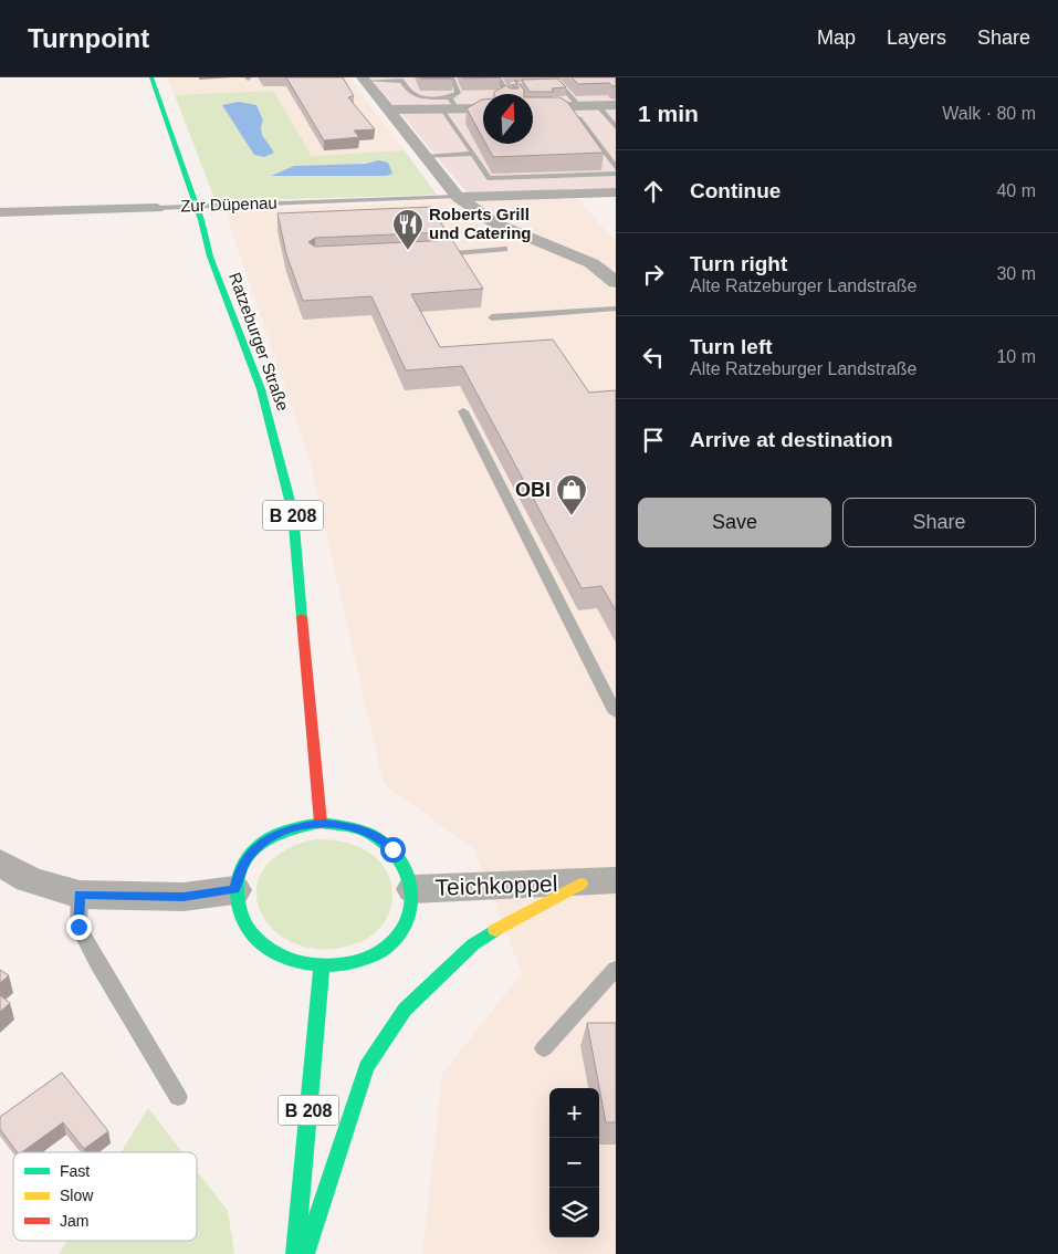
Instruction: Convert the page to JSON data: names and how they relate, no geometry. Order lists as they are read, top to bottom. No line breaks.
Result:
{"streets":{"main road":["Ratzeburger Straße","B 208","Teichkoppel"],"street":["Zur Düpenau"]},"crossings":[["Ratzeburger Straße","B 208"],["Ratzeburger Straße","Teichkoppel"],["B 208","Teichkoppel"]],"places":{"restaurant":["Roberts Grill und Catering"],"shop":["OBI"]},"legend":["Fast","Slow","Jam"],"north":"top","page":{"header":"Turnpoint","nav":["Map","Layers","Share"],"heading":["1 min","Walk · 80 m"],"list":[["Continue","40 m"],["Turn right","Alte Ratzeburger Landstraße","30 m"],["Turn left","Alte Ratzeburger Landstraße","10 m"],"Arrive at destination"],"buttons":["Save","Share"],"map_buttons":["+","−"]}}
